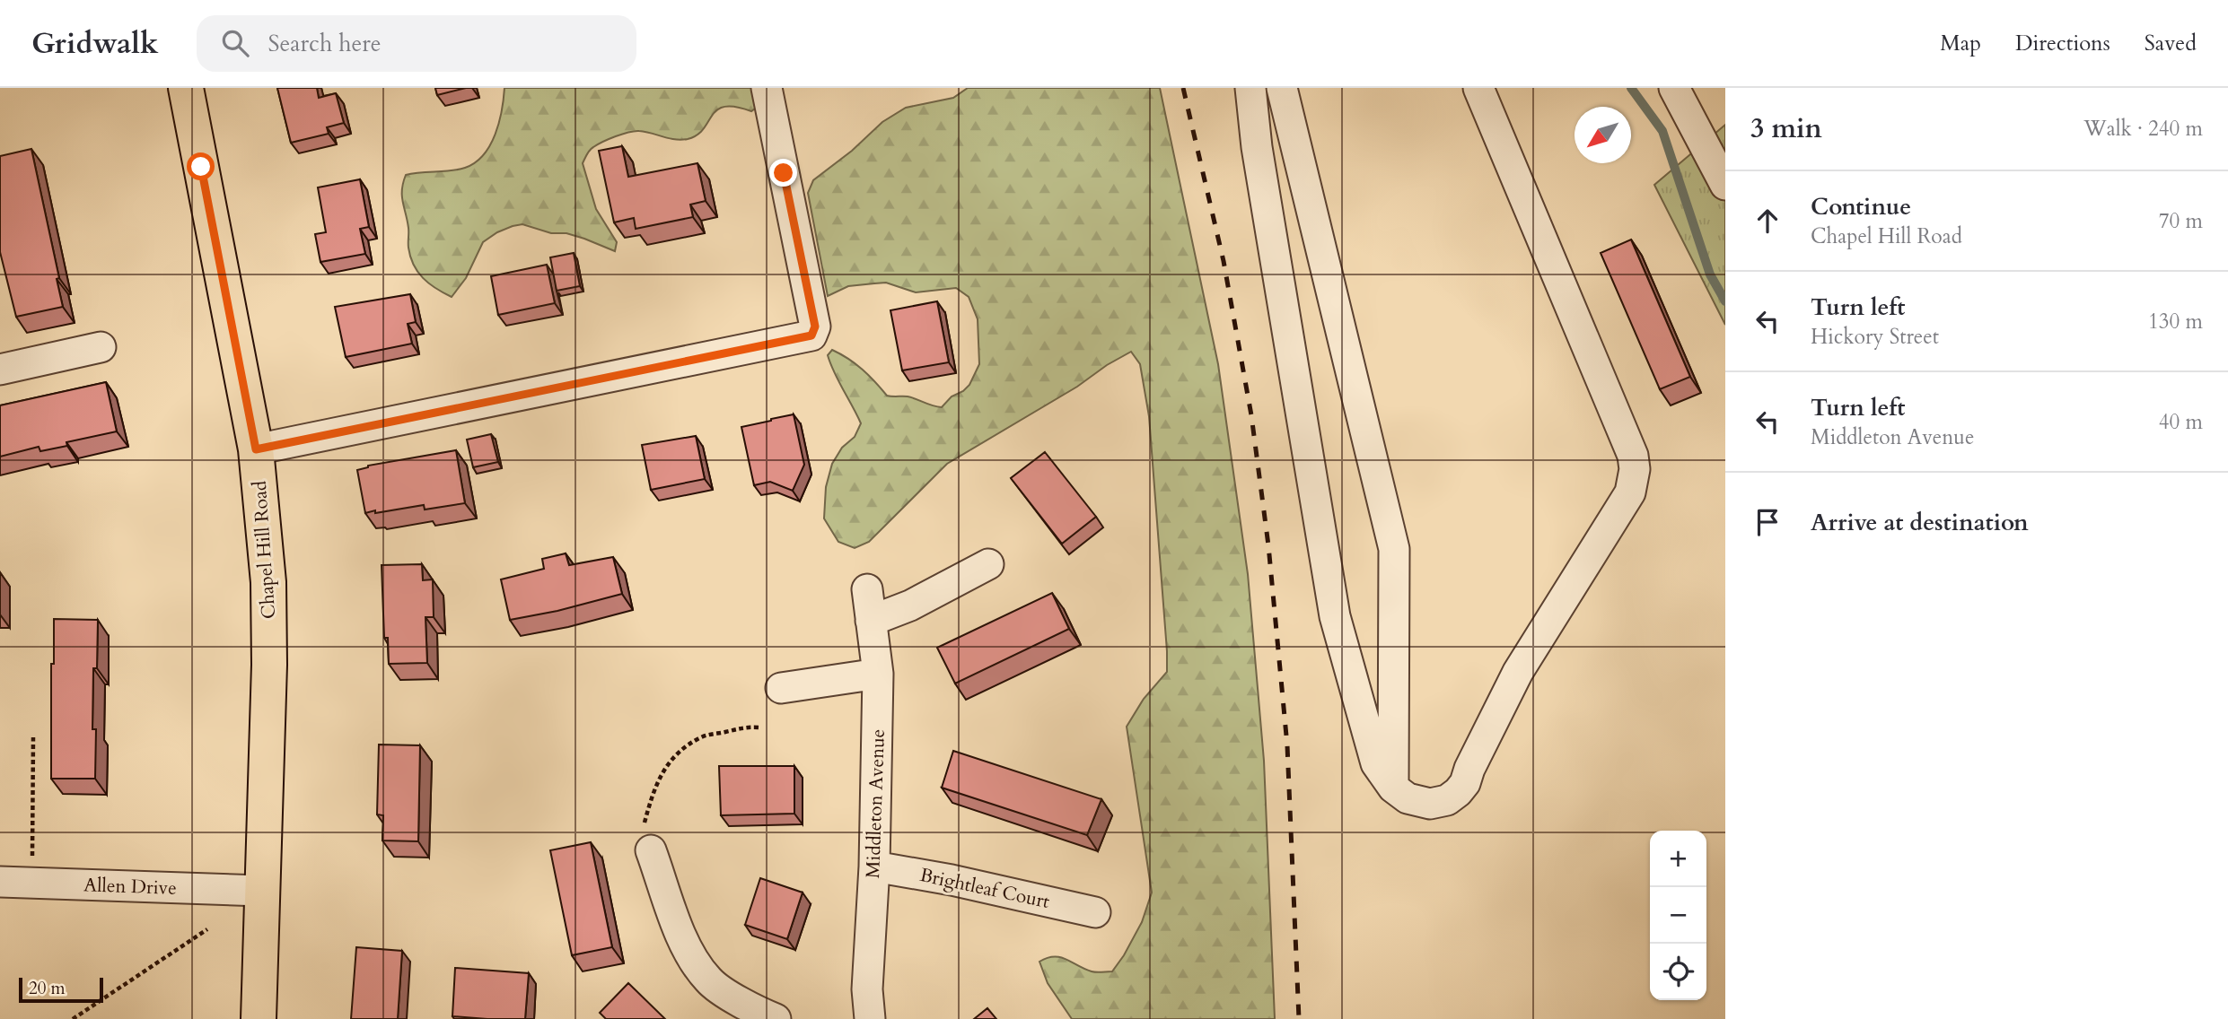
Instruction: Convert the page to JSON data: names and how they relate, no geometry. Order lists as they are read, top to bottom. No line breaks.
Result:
{"streets":{"main road":["Chapel Hill Road"],"street":["Middleton Avenue","Allen Drive","Brightleaf Court"]},"crossings":[["Chapel Hill Road","Allen Drive"],["Middleton Avenue","Brightleaf Court"]],"scale_bar":"20 m","north":"bottom left","page":{"header":"Gridwalk","search":"Search here","nav":["Map","Directions","Saved"],"heading":["3 min","Walk · 240 m"],"list":[["Continue","Chapel Hill Road","70 m"],["Turn left","Hickory Street","130 m"],["Turn left","Middleton Avenue","40 m"],"Arrive at destination"],"map_buttons":["+","−"],"scale":"20 m"}}
